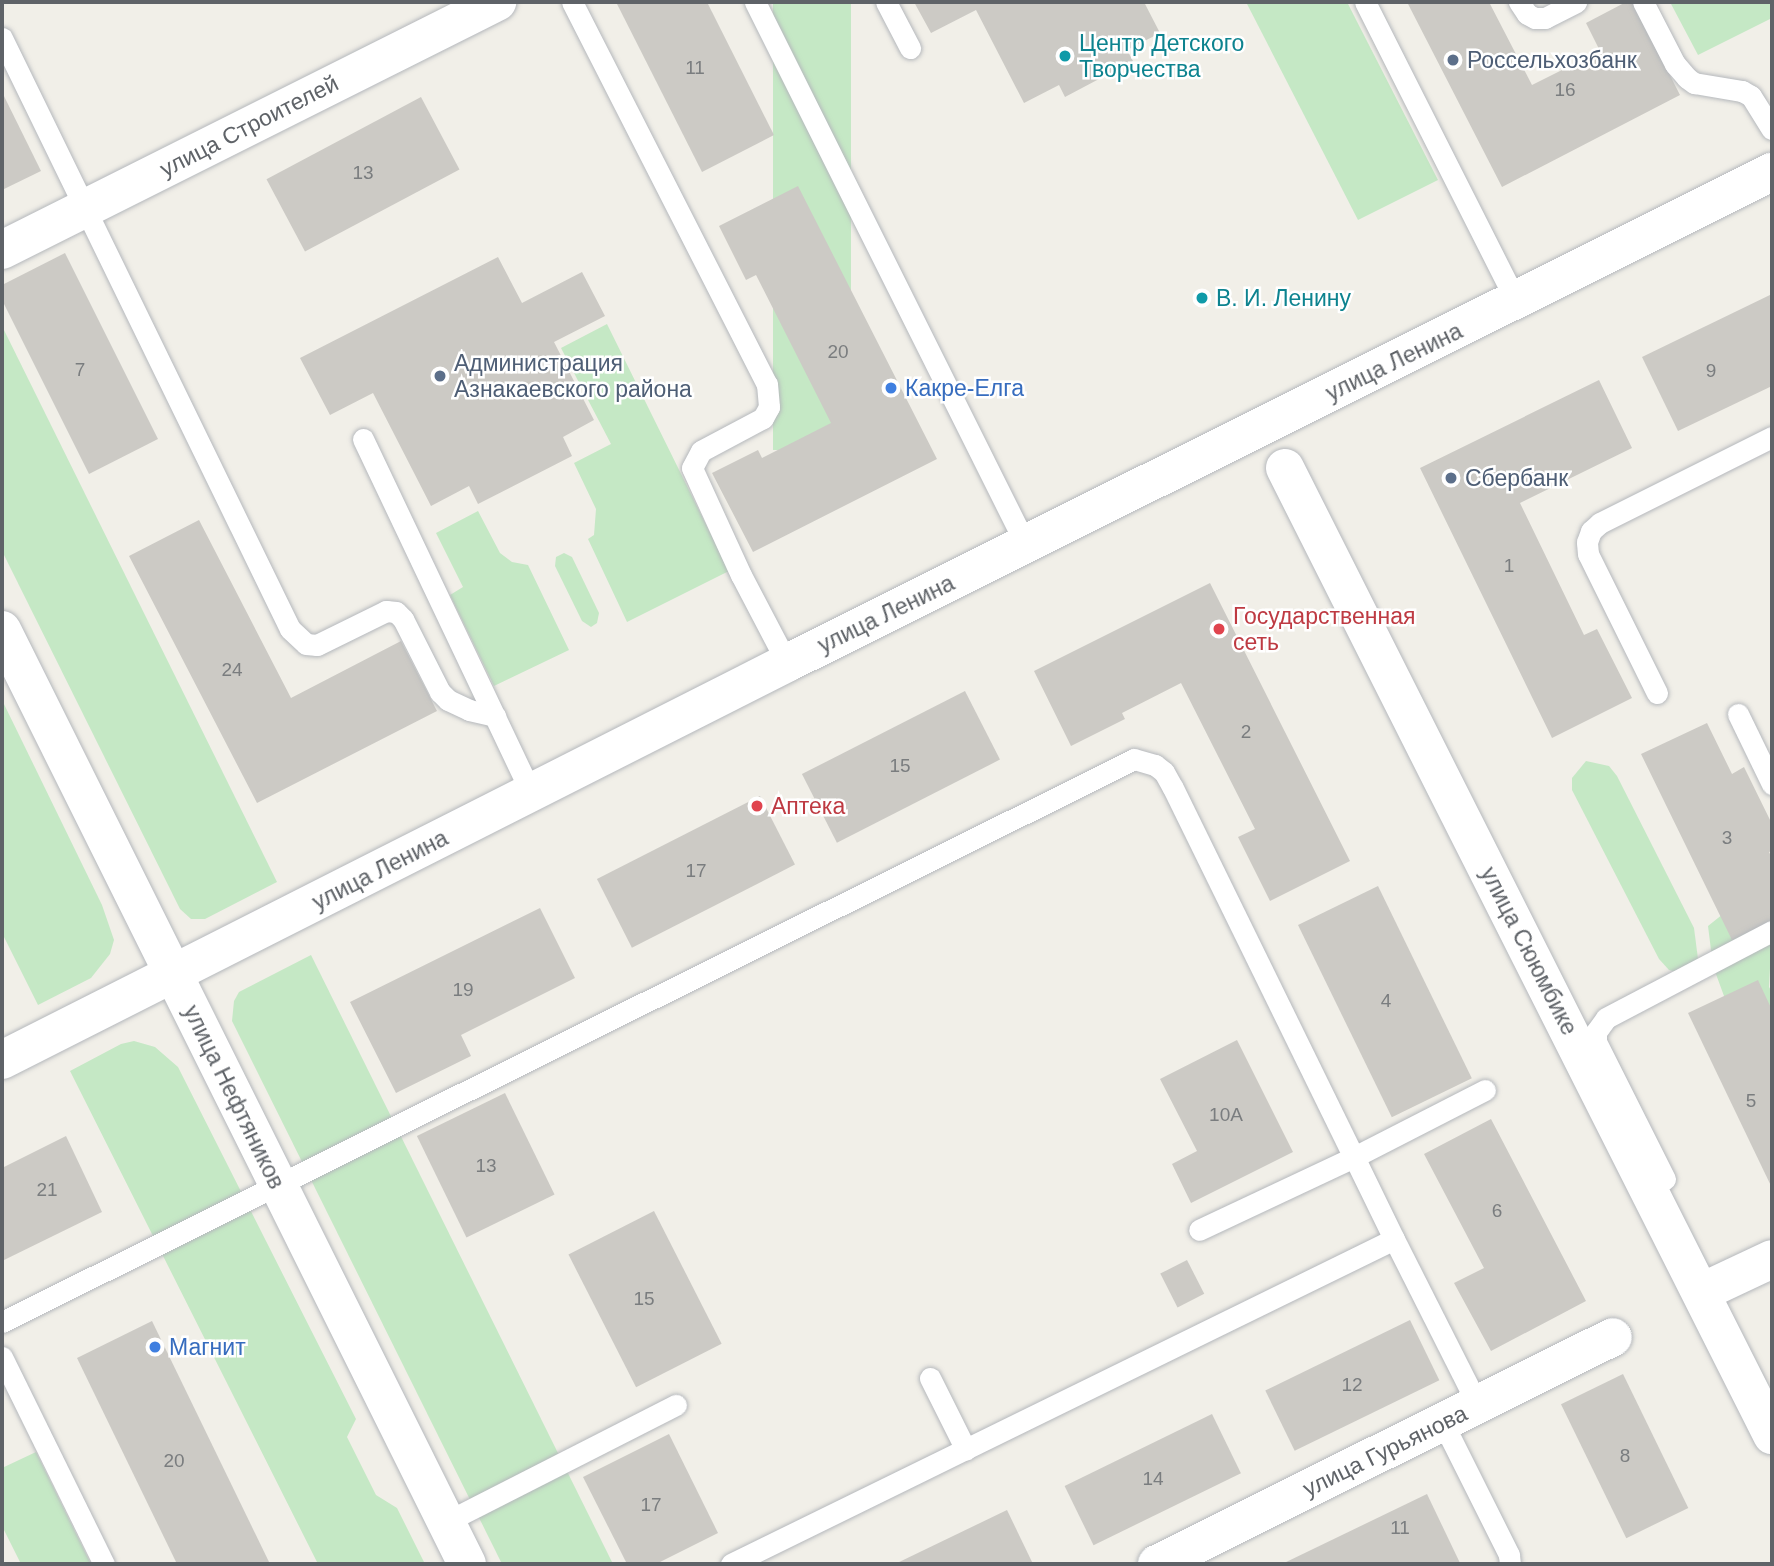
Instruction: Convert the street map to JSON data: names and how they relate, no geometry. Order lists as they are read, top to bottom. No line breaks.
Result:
{"streets":{"street":["улица Строителей","улица Ленина","улица Сююмбике","улица Нефтяников","улица Гурьянова"]},"crossings":[["улица Ленина","улица Нефтяников"]],"places":["Центр Детского Творчества","Россельхозбанк","В. И. Ленину","Администрация Азнакаевского района","Какре-Елга","Сбербанк","Государственная сеть","Аптека","Магнит"],"house_numbers":["11","16","13","20","7","9","1","24","2","15","3","17","19","4","5","10А","13","21","6","15","12","8","20","14","17","11"]}
